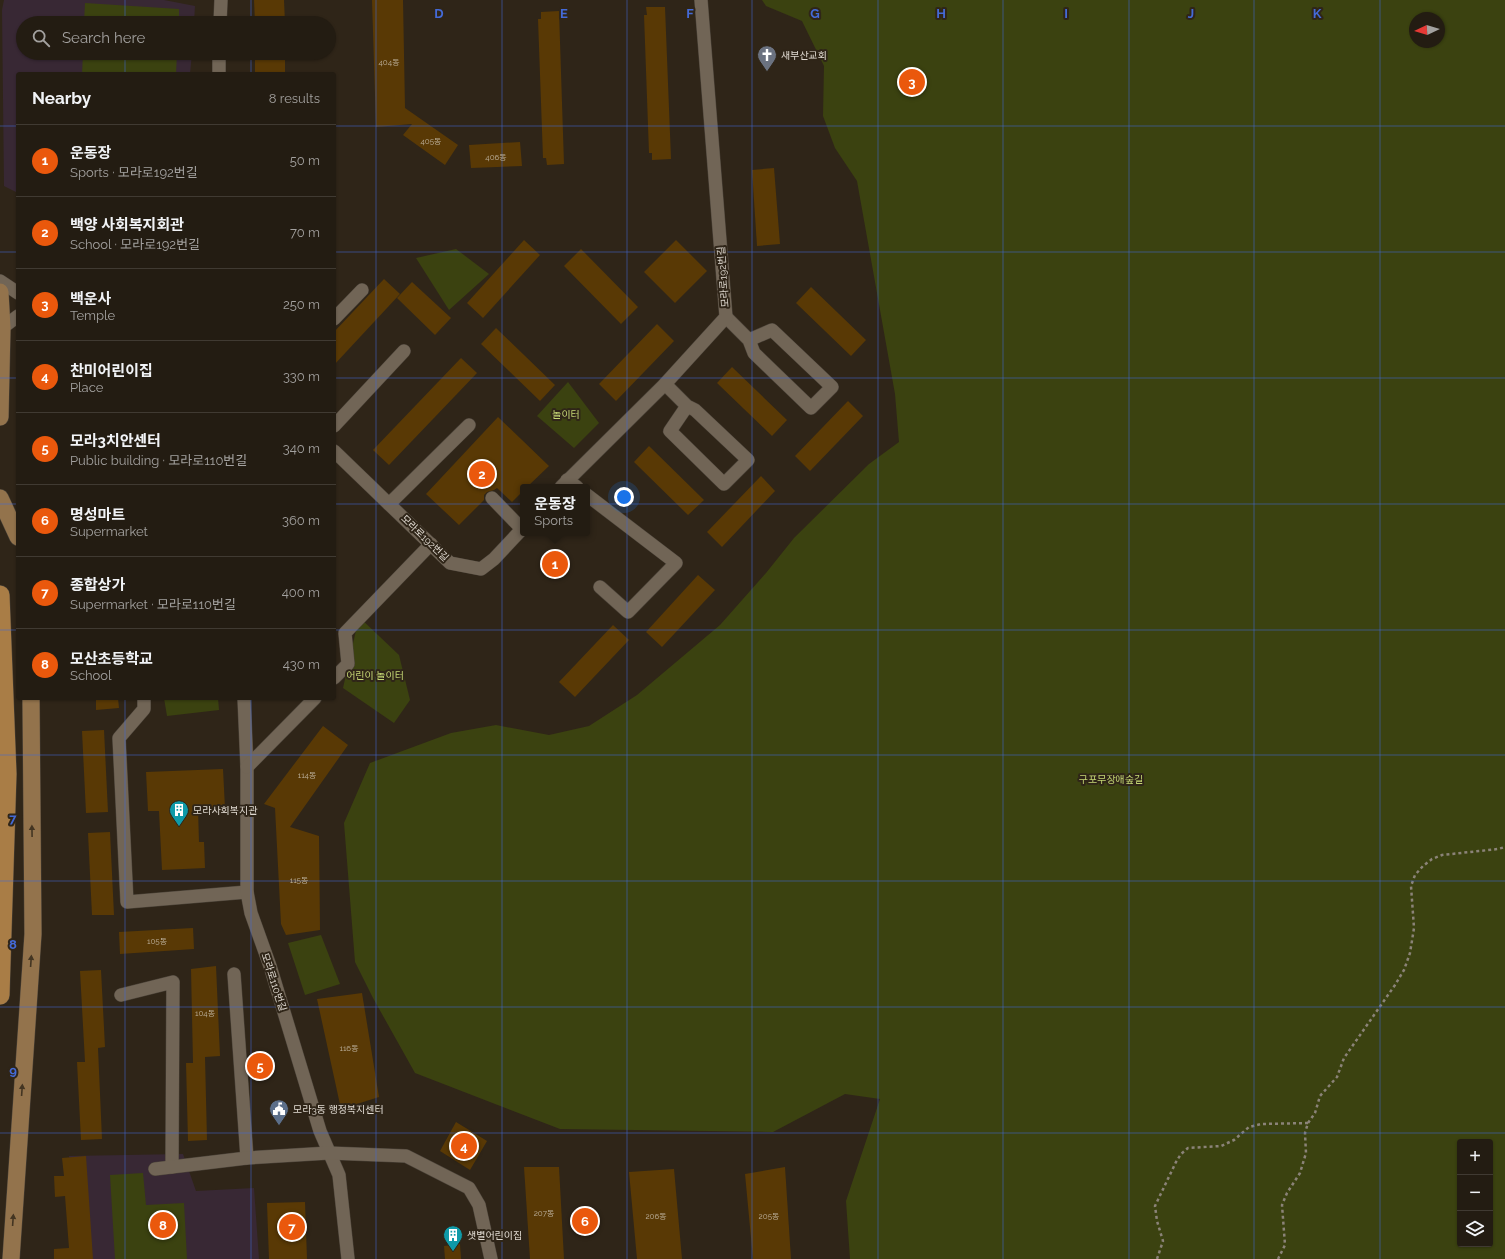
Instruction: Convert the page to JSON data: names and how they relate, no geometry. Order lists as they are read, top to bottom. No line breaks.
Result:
{"streets":{"street":["모라로192번길","모라로110번길"]},"parks":["놀이터","어린이 놀이터","구포무장애숲길"],"places":{"church":["새부산교회"],"building":["모라사회복지관","샛별어린이집"],"public building":["모라3동 행정복지센터"]},"house_numbers":["404동","405동","406동","114동","115동","105동","104동","116동","207동","206동","205동"],"north":"left","page":{"search":"Search here","pins":["3","2","1","5","4","6","8","7"],"heading":["Nearby","8 results"],"list":[{"mark":"1","name":"운동장","note":"Sports · 모라로192번길","value":"50 m"},{"mark":"2","name":"백양 사회복지회관","note":"School · 모라로192번길","value":"70 m"},{"mark":"3","name":"백운사","note":"Temple","value":"250 m"},{"mark":"4","name":"찬미어린이집","note":"Place","value":"330 m"},{"mark":"5","name":"모라3치안센터","note":"Public building · 모라로110번길","value":"340 m"},{"mark":"6","name":"명성마트","note":"Supermarket","value":"360 m"},{"mark":"7","name":"종합상가","note":"Supermarket · 모라로110번길","value":"400 m"},{"mark":"8","name":"모산초등학교","note":"School","value":"430 m"}],"popup":["운동장","Sports"],"map_buttons":["+","−"]},"grid":{"columns":["D","E","F","G","H","I","J","K"],"rows":["7","8","9"]}}
